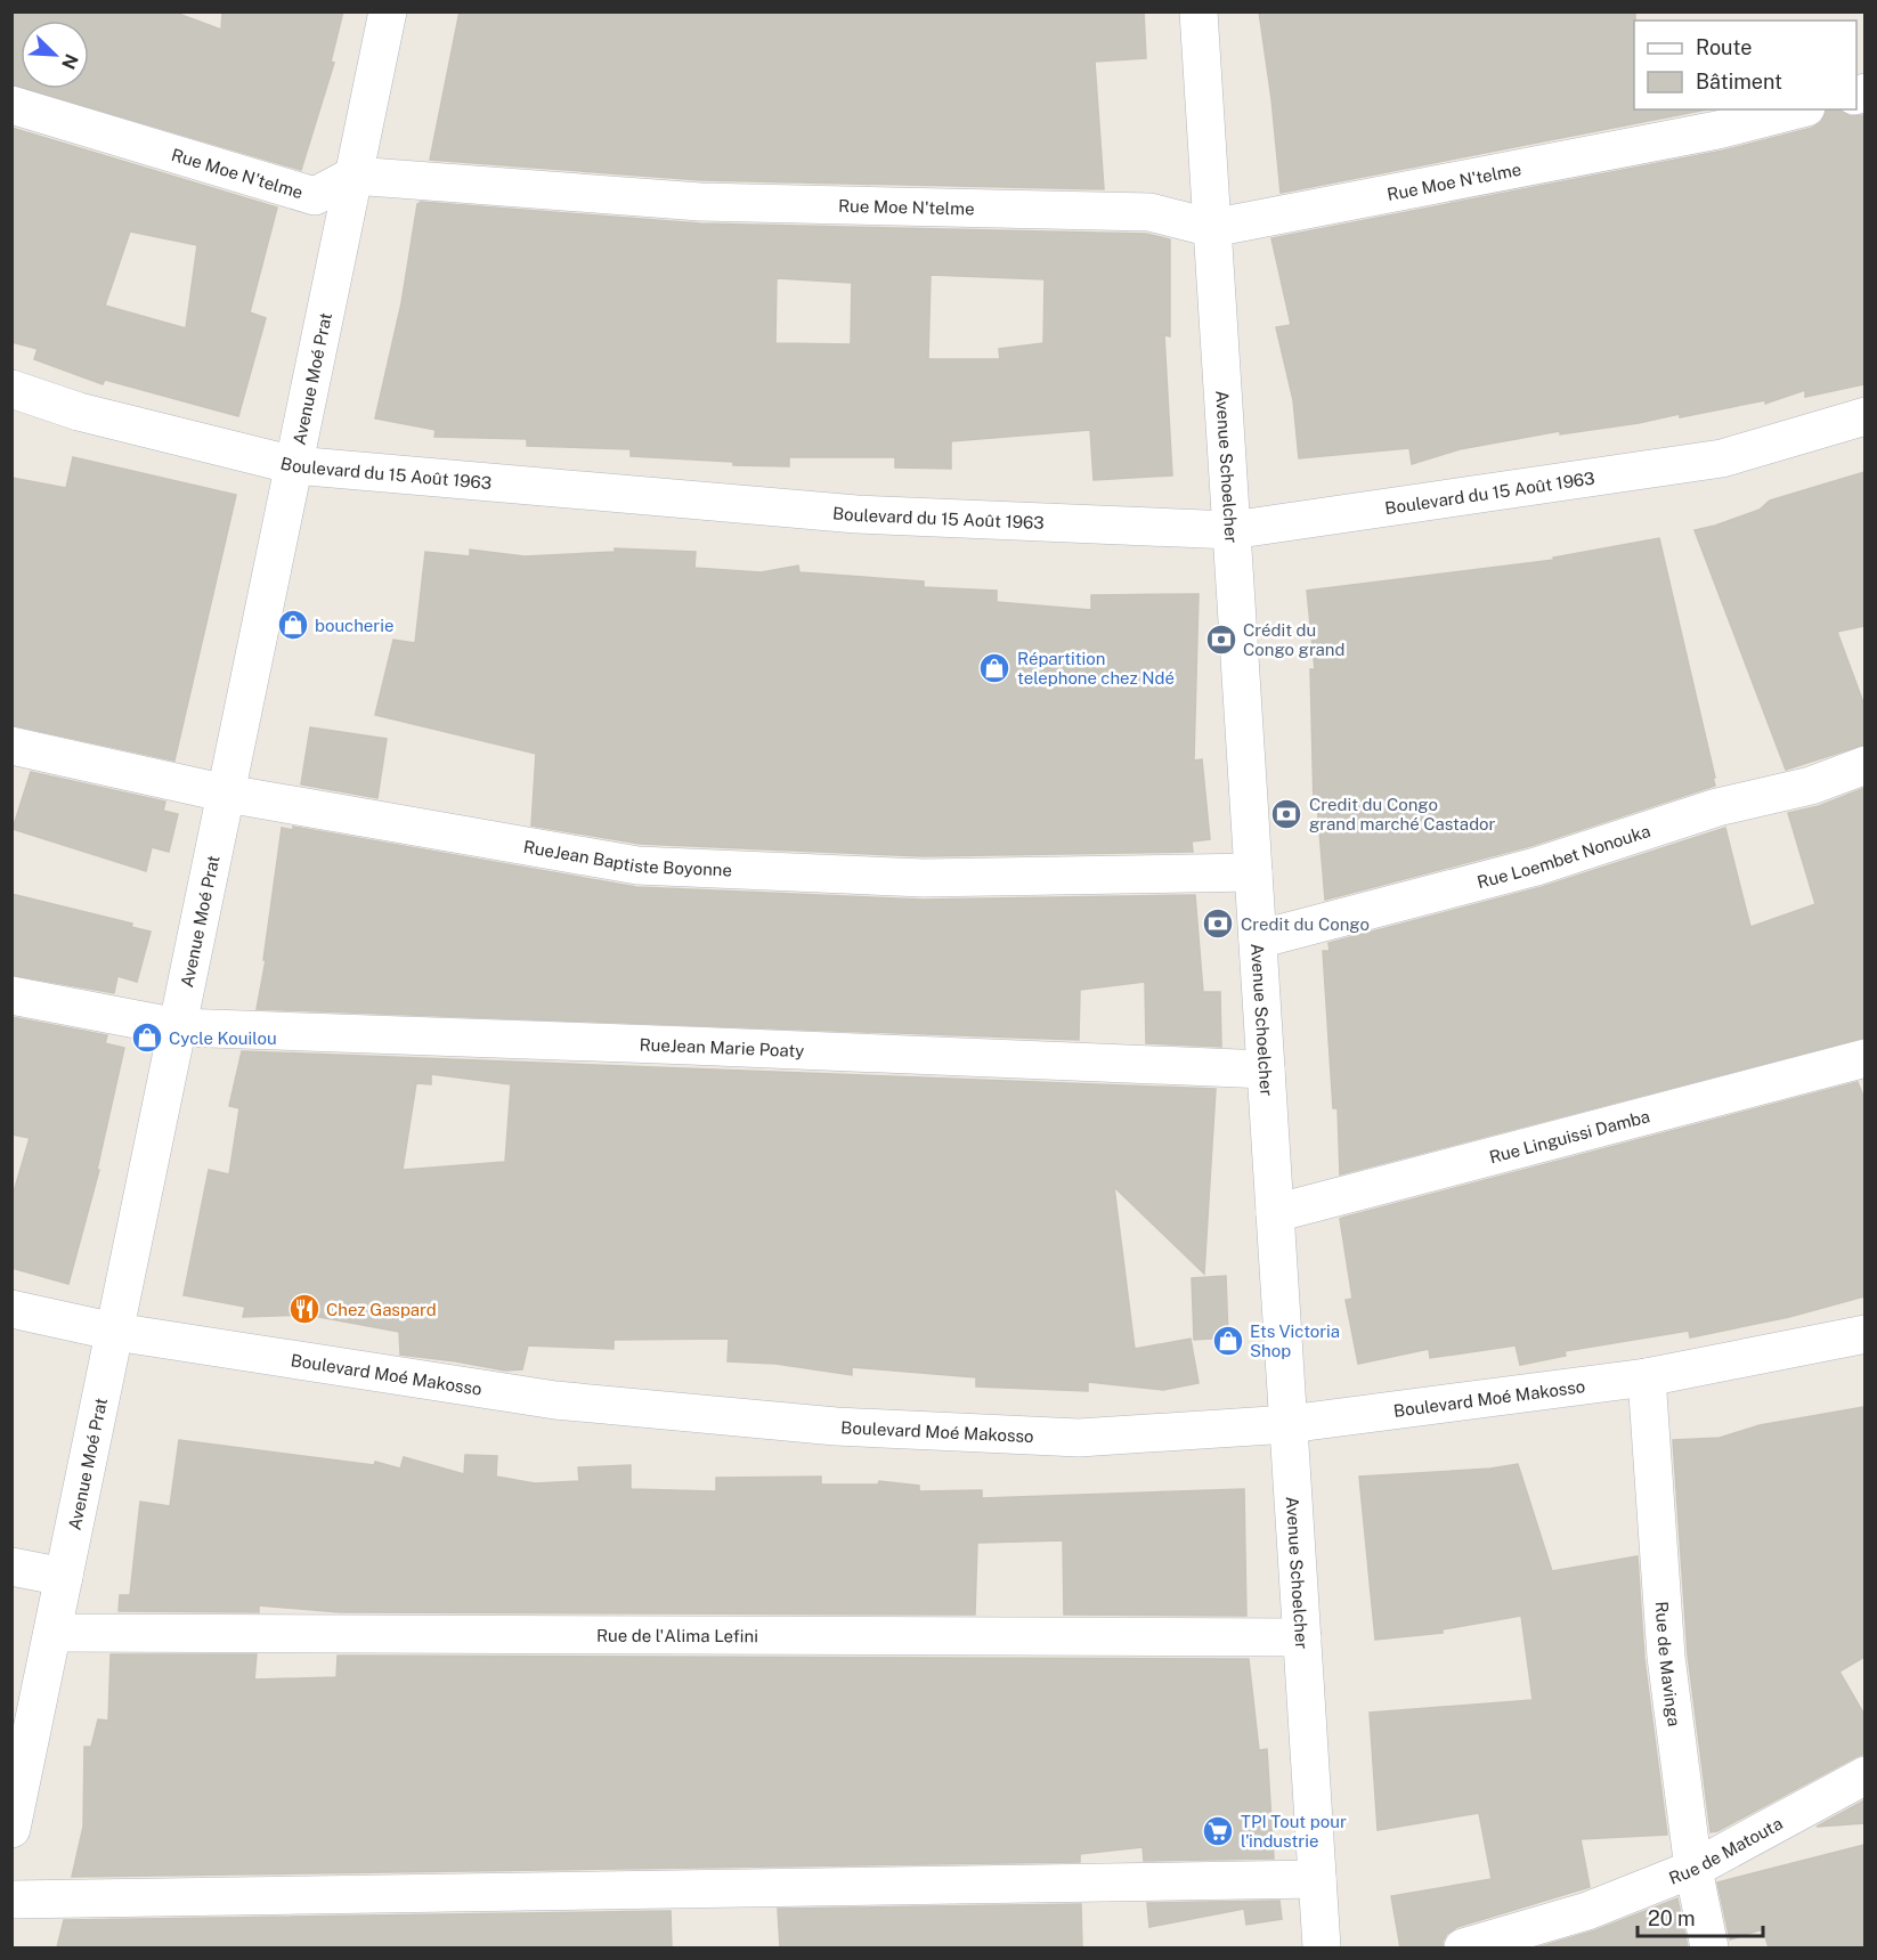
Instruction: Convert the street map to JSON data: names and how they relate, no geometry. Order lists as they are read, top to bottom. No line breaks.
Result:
{"streets":{"street":["Rue Moe N'telme","Avenue Moé Prat","Avenue Schoelcher","Boulevard du 15 Août 1963","Rue Loembet Nonouka","RueJean Baptiste Boyonne","RueJean Marie Poaty","Rue Linguissi Damba","Boulevard Moé Makosso","Rue de l'Alima Lefini","Rue de Mavinga","Rue de Matouta"]},"crossings":[["Rue Moe N'telme","Avenue Moé Prat"],["Rue Moe N'telme","Avenue Schoelcher"],["Avenue Moé Prat","Boulevard du 15 Août 1963"],["Avenue Moé Prat","RueJean Baptiste Boyonne"],["Avenue Moé Prat","RueJean Marie Poaty"],["Avenue Moé Prat","Boulevard Moé Makosso"],["Avenue Moé Prat","Rue de l'Alima Lefini"],["Avenue Schoelcher","Boulevard du 15 Août 1963"],["Avenue Schoelcher","Rue Loembet Nonouka"],["Avenue Schoelcher","RueJean Baptiste Boyonne"],["Avenue Schoelcher","RueJean Marie Poaty"],["Avenue Schoelcher","Rue Linguissi Damba"],["Avenue Schoelcher","Boulevard Moé Makosso"],["Avenue Schoelcher","Rue de l'Alima Lefini"],["Boulevard Moé Makosso","Rue de Mavinga"],["Rue de Mavinga","Rue de Matouta"]],"places":{"shop":["boucherie","Répartition telephone chez Ndé","Cycle Kouilou","Ets Victoria Shop"],"bank":["Crédit du Congo grand","Credit du Congo grand marché Castador","Credit du Congo"],"restaurant":["Chez Gaspard"],"supermarket":["TPI Tout pour l'industrie"]},"legend":["Route","Bâtiment"],"scale_bar":"20 m","north":"bottom right"}
